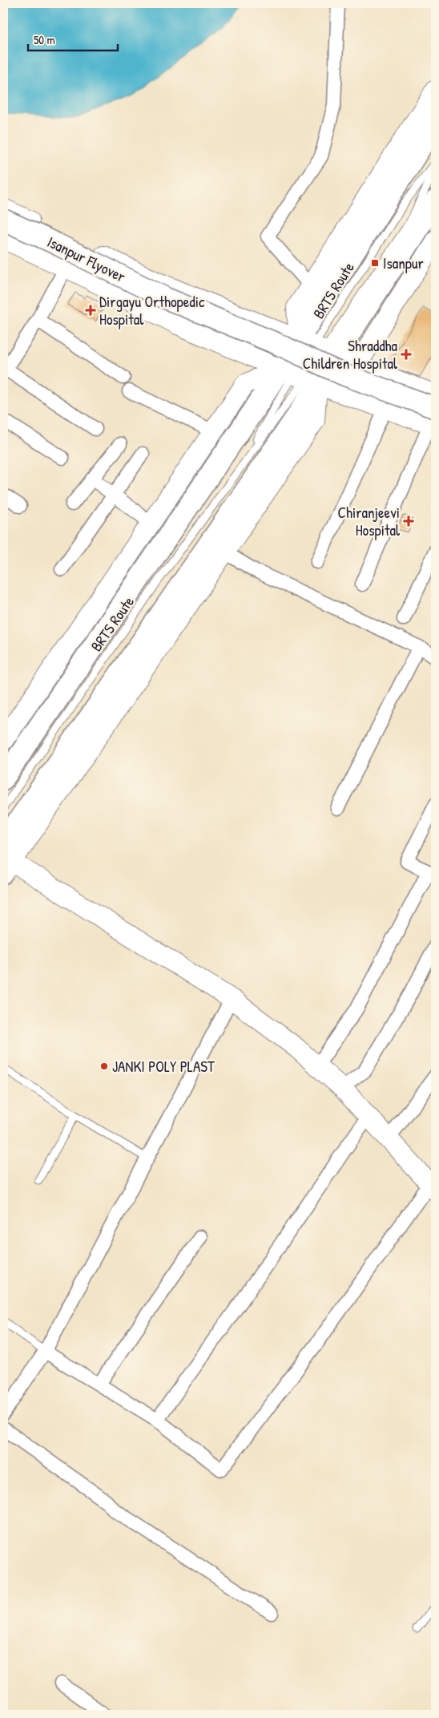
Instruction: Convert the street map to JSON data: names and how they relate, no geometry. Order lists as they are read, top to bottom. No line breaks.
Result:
{"streets":{"main road":["Isanpur Flyover"],"lane":["BRTS Route"]},"places":{"transit":["Isanpur"],"health":["Dirgayu Orthopedic Hospital","Shraddha Children Hospital","Chiranjeevi Hospital"],"other":["JANKI POLY PLAST"]},"scale_bar":"50 m"}
